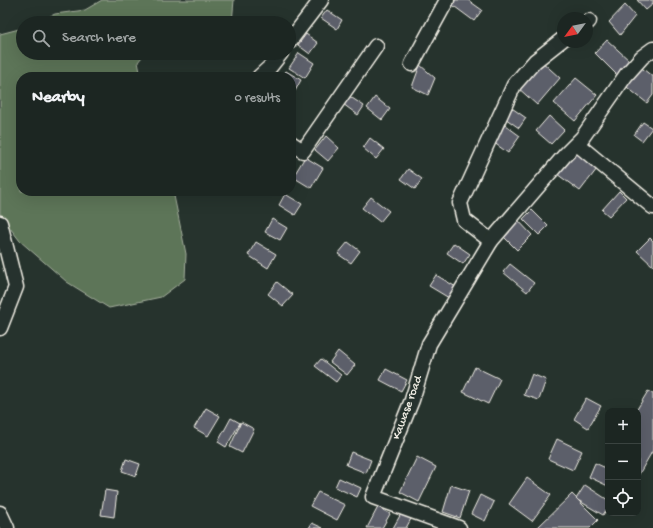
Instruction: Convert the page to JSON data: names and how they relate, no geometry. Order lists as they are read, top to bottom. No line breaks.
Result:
{"streets":{"street":["Kawase road"]},"north":"bottom left","page":{"search":"Search here","heading":["Nearby","0 results"],"map_buttons":["+","−"]}}
